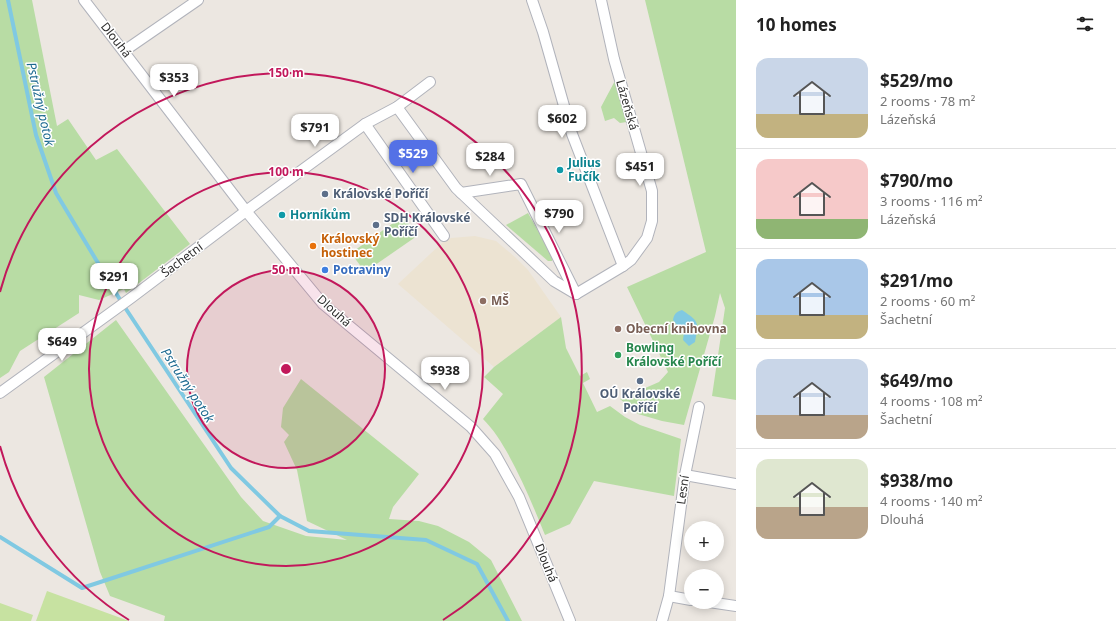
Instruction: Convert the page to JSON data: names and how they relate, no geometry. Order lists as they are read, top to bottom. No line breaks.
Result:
{"streets":{"street":["Dlouhá","Lázeňská","Šachetní","Lesní"]},"crossings":[["Dlouhá","Šachetní"]],"water":["Pstružný potok"],"places":["Julius Fučík","Královské Poříčí","Horníkům","SDH Královské Poříčí","Královský hostinec","Potraviny","MŠ","Obecní knihovna","Bowling Královské Poříčí","OÚ Královské Poříčí"],"page":{"heading":"10 homes","list":[{"name":"$529/mo","note":"2 rooms · 78 m² · Lázeňská"},{"name":"$790/mo","note":"3 rooms · 116 m² · Lázeňská"},{"name":"$291/mo","note":"2 rooms · 60 m² · Šachetní"},{"name":"$649/mo","note":"4 rooms · 108 m² · Šachetní"},{"name":"$938/mo","note":"4 rooms · 140 m² · Dlouhá"}],"price":["$353","$602","$791","$529","$284","$451","$790","$291","$649","$938"],"map_buttons":["+","−"]},"rings":["150 m","100 m","50 m"]}
